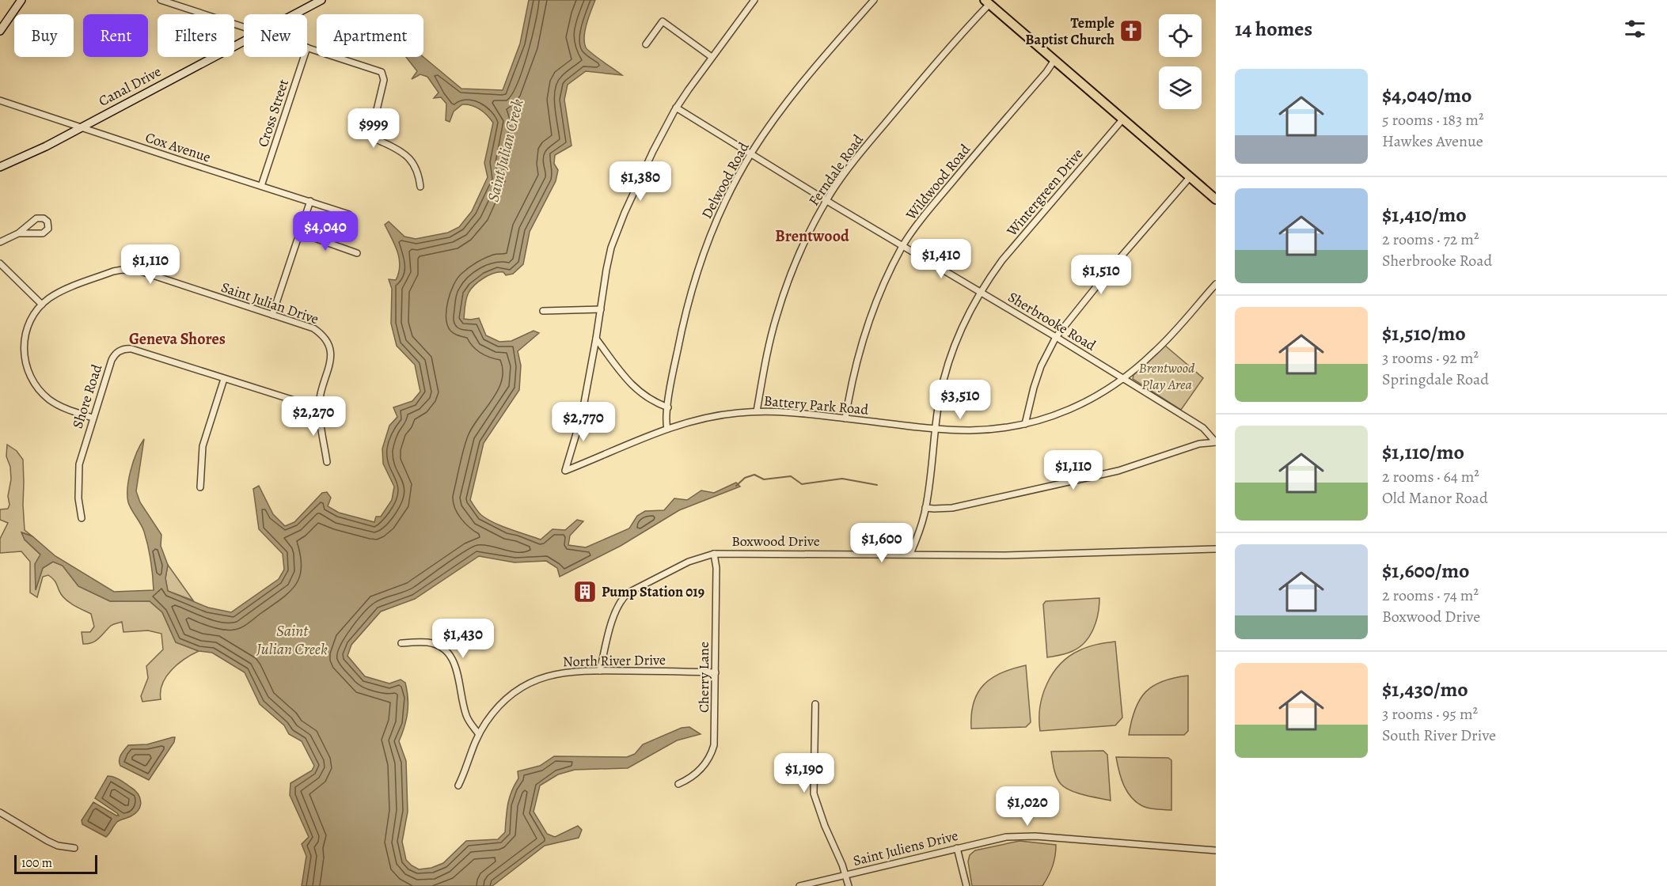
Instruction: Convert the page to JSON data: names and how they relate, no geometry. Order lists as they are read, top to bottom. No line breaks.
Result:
{"streets":{"main road":["Canal Drive"],"street":["Cross Street","Cox Avenue","Ferndale Road","Delwood Road","Wildwood Road","Wintergreen Drive","Saint Julian Drive","Sherbrooke Road","Shore Road","Battery Park Road","Boxwood Drive","North River Drive","Cherry Lane","Saint Juliens Drive"]},"crossings":[["Canal Drive","Cox Avenue"],["Cross Street","Cox Avenue"],["Ferndale Road","Sherbrooke Road"],["Ferndale Road","Battery Park Road"],["Delwood Road","Sherbrooke Road"],["Wildwood Road","Sherbrooke Road"],["Wildwood Road","Battery Park Road"],["Wintergreen Drive","Sherbrooke Road"],["Wintergreen Drive","Battery Park Road"],["Wintergreen Drive","Boxwood Drive"],["Saint Julian Drive","Shore Road"],["Sherbrooke Road","Battery Park Road"],["Boxwood Drive","North River Drive"],["Boxwood Drive","Cherry Lane"],["North River Drive","Cherry Lane"]],"districts":["Brentwood","Geneva Shores"],"water":["Saint Julian Creek"],"parks":["Brentwood Play Area"],"places":{"church":["Temple Baptist Church"],"building":["Pump Station 019"]},"scale_bar":"100 m","page":{"heading":"14 homes","chip":["Buy","Rent","Filters","New","Apartment"],"list":[{"name":"$4,040/mo","note":"5 rooms · 183 m² · Hawkes Avenue"},{"name":"$1,410/mo","note":"2 rooms · 72 m² · Sherbrooke Road"},{"name":"$1,510/mo","note":"3 rooms · 92 m² · Springdale Road"},{"name":"$1,110/mo","note":"2 rooms · 64 m² · Old Manor Road"},{"name":"$1,600/mo","note":"2 rooms · 74 m² · Boxwood Drive"},{"name":"$1,430/mo","note":"3 rooms · 95 m² · South River Drive"}],"price":["$999","$1,380","$4,040","$1,410","$1,110","$1,510","$3,510","$2,270","$2,770","$1,110","$1,600","$1,430","$1,190","$1,020"],"scale":"100 m"}}
